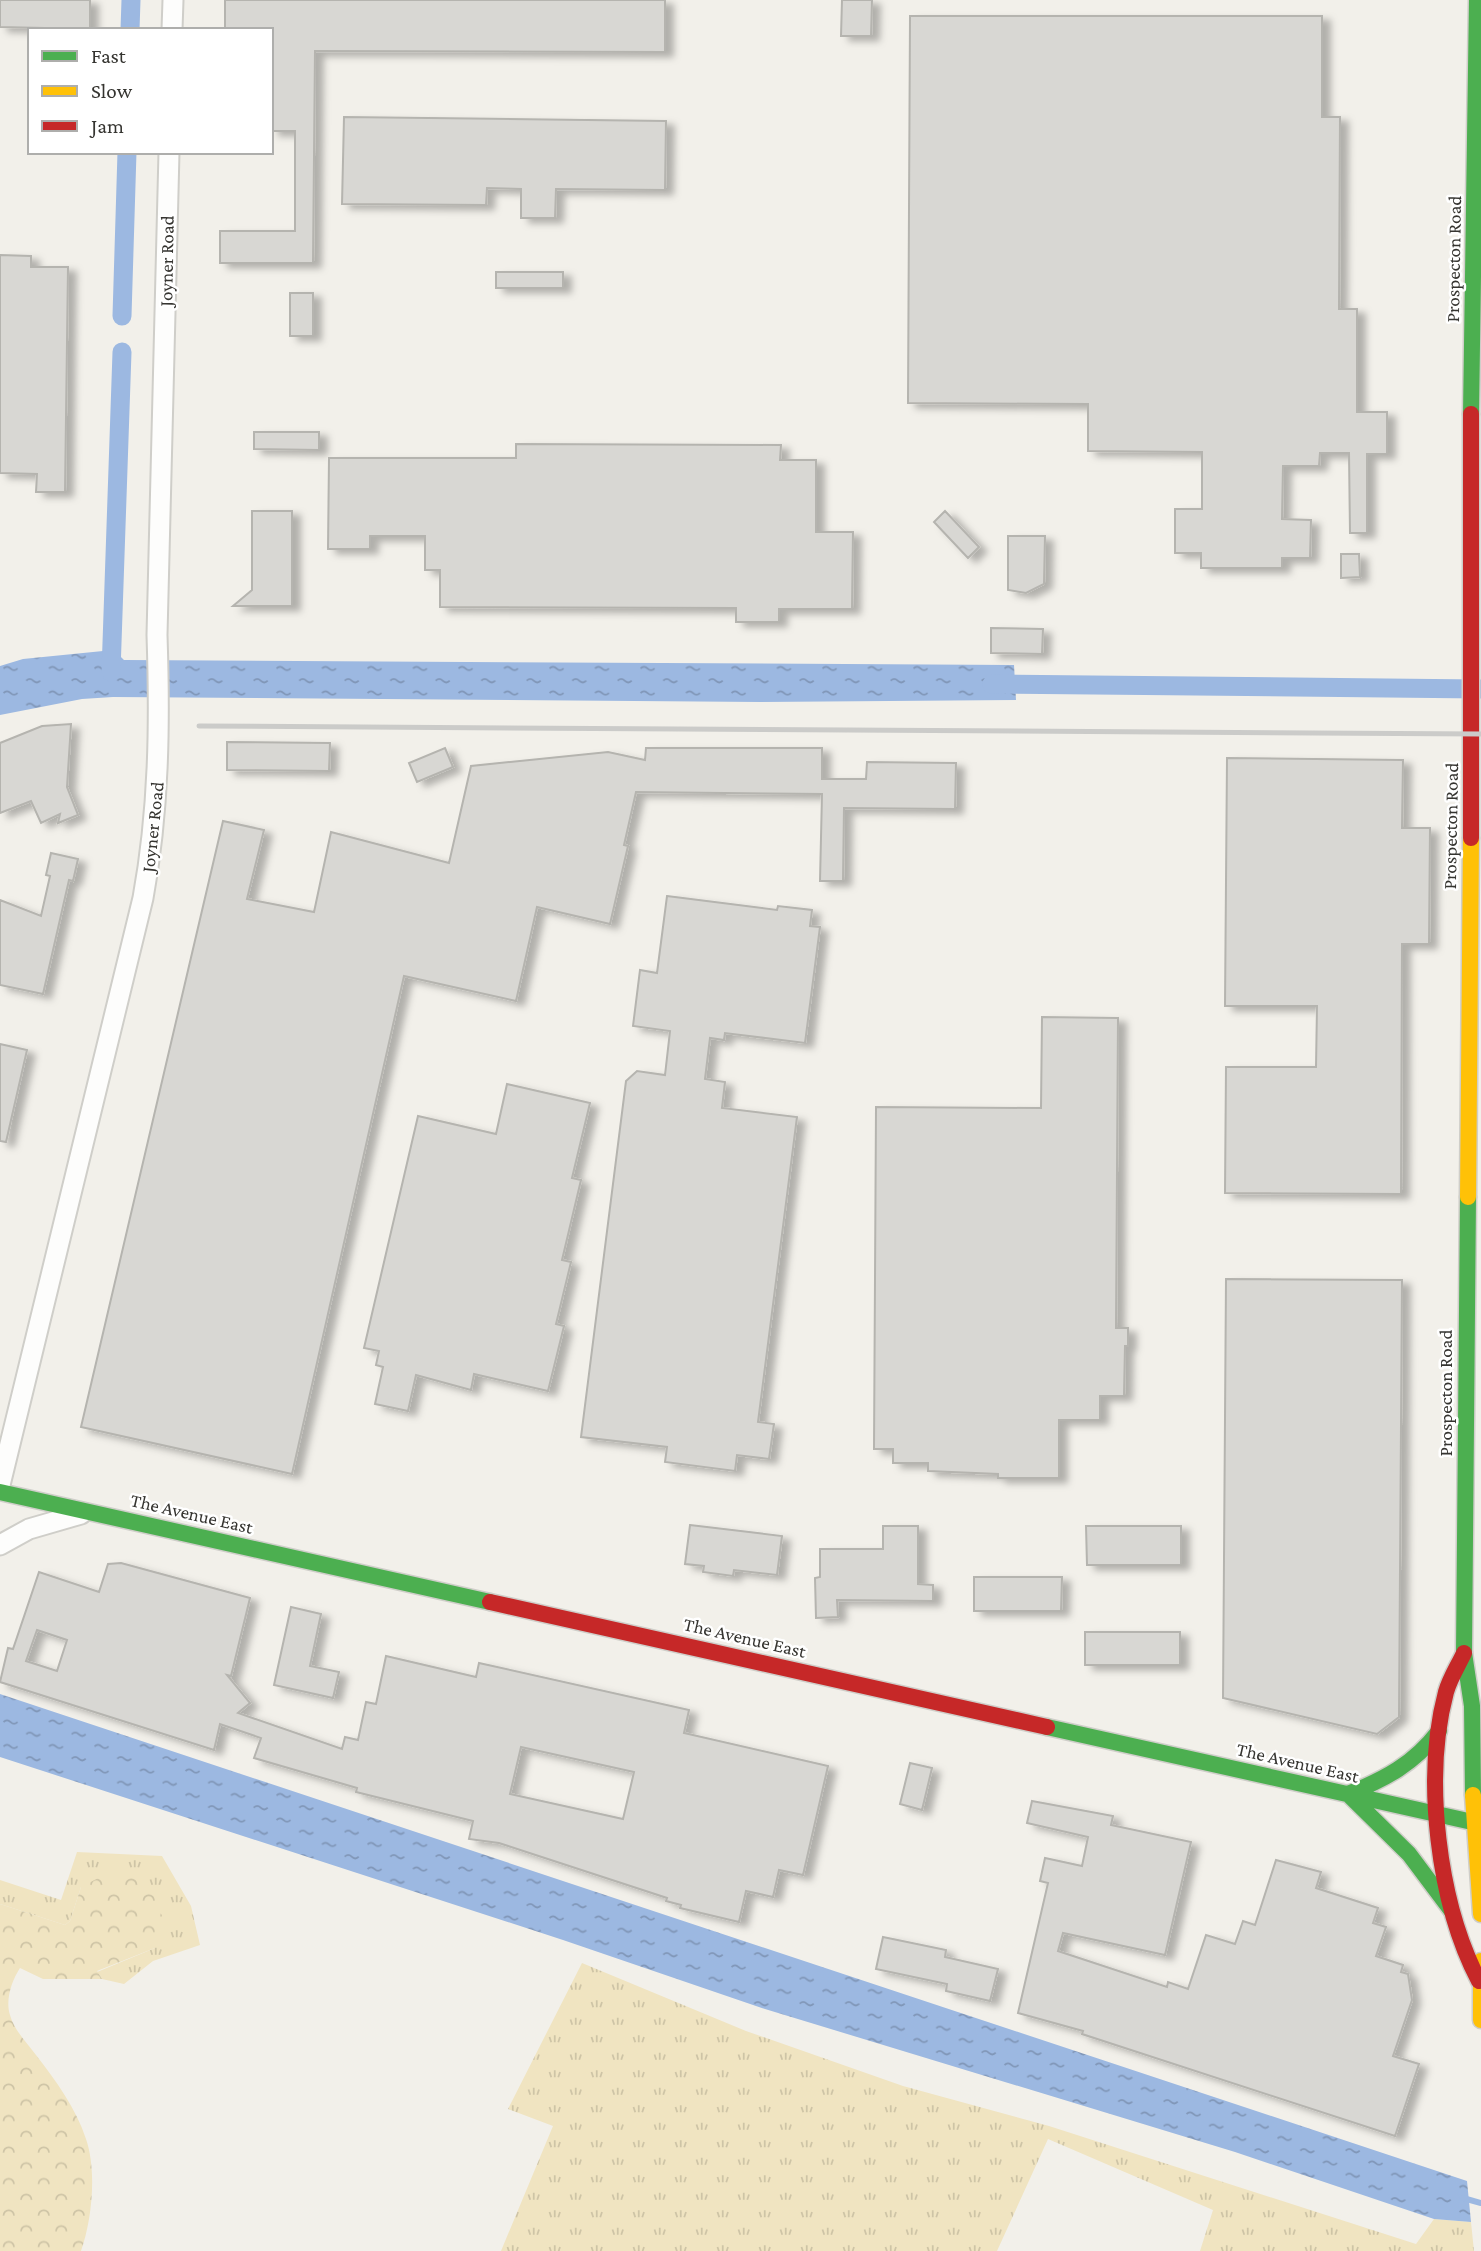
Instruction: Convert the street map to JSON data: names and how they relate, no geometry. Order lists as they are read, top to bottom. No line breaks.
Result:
{"streets":{"main road":["Prospecton Road","The Avenue East"],"street":["Joyner Road"]},"legend":["Fast","Slow","Jam"]}
